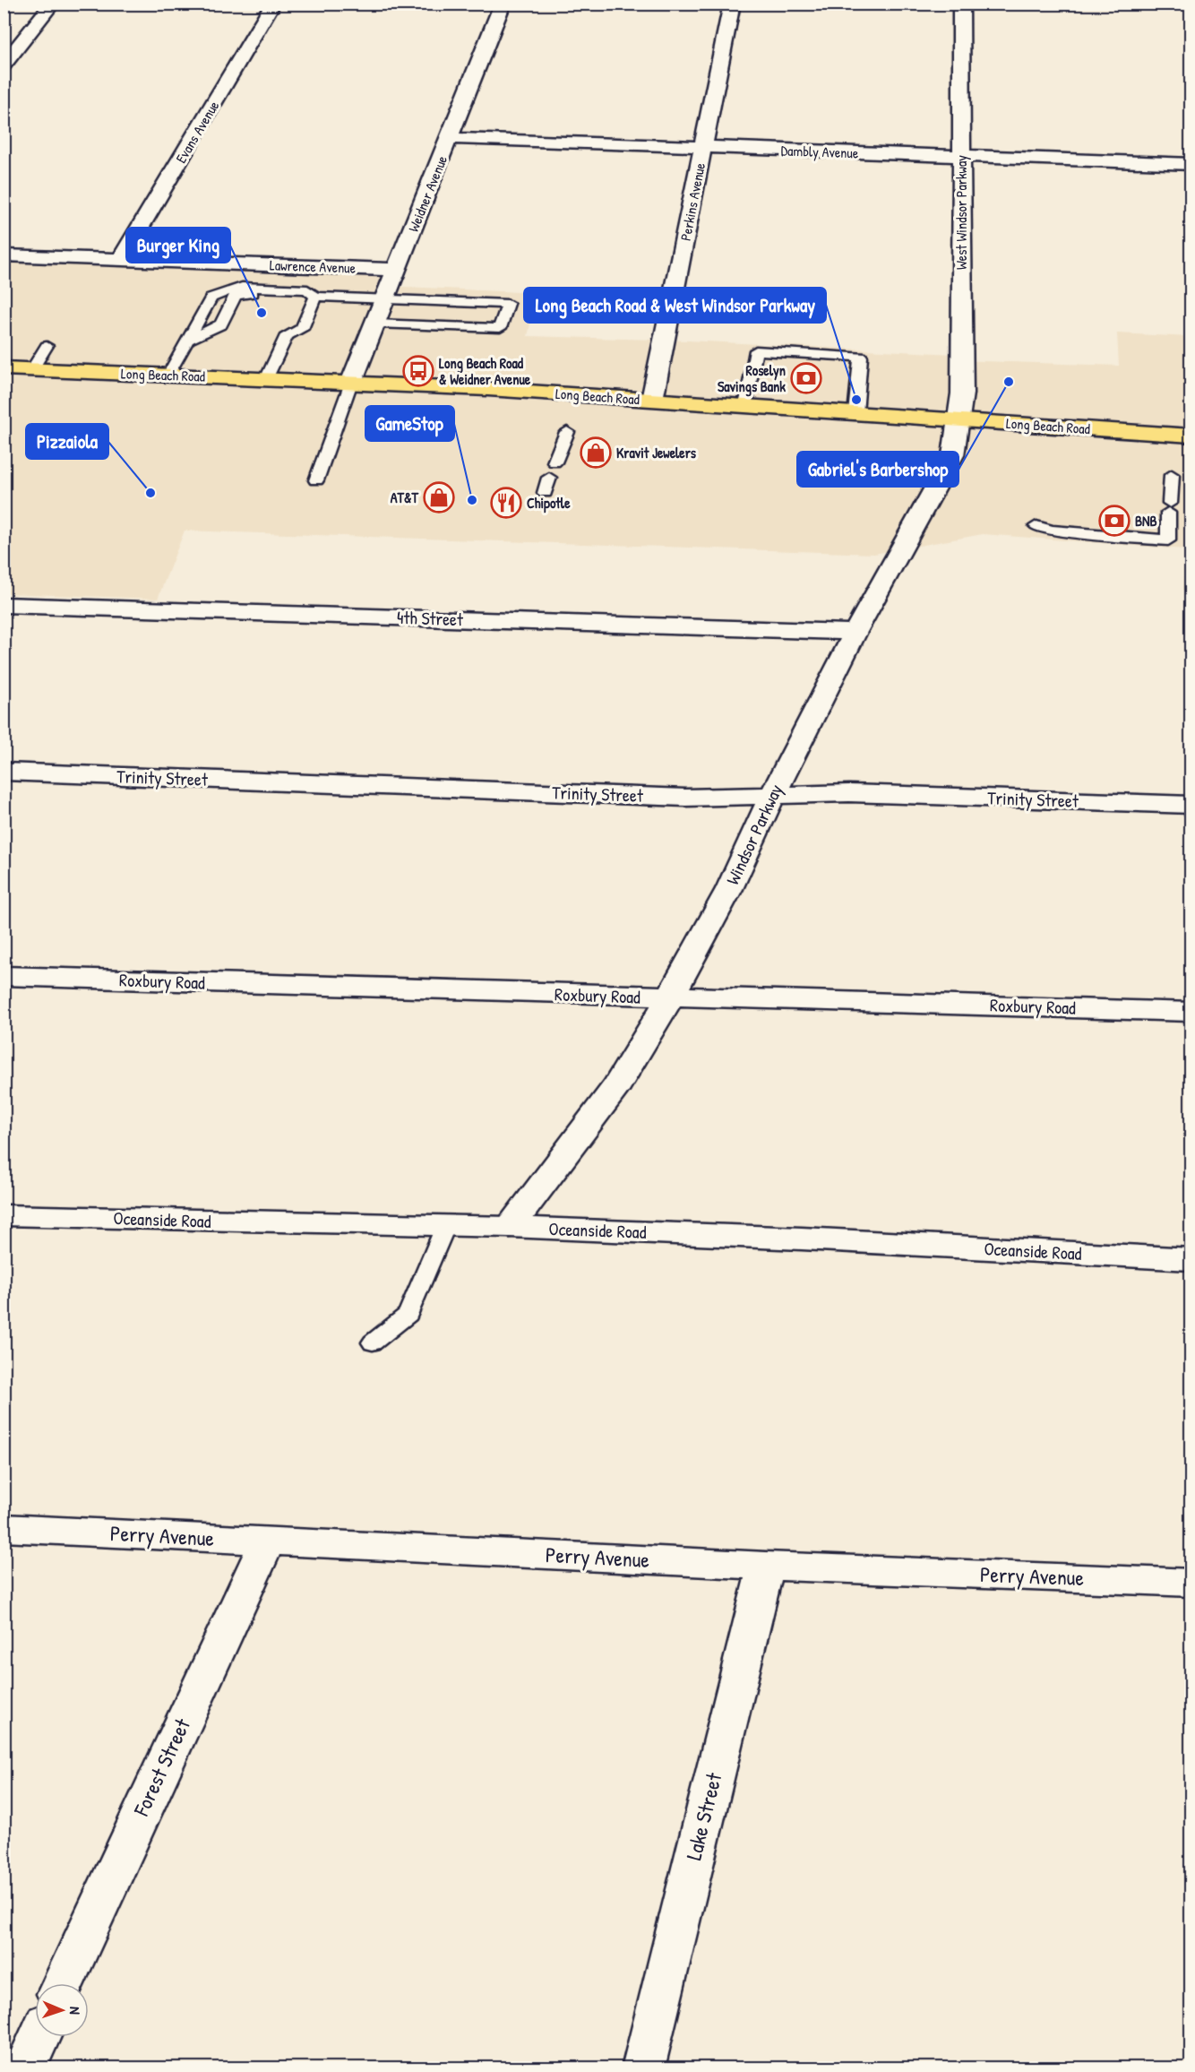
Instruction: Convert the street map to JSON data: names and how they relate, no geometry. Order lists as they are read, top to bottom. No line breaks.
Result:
{"streets":{"main road":["Long Beach Road"],"street":["Evans Avenue","Dambly Avenue","Weidner Avenue","Perkins Avenue","West Windsor Parkway","Lawrence Avenue","4th Street","Trinity Street","Windsor Parkway","Roxbury Road","Oceanside Road","Perry Avenue","Forest Street","Lake Street"]},"crossings":[["Evans Avenue","Lawrence Avenue"],["Dambly Avenue","Weidner Avenue"],["Dambly Avenue","Perkins Avenue"],["Dambly Avenue","West Windsor Parkway"],["Weidner Avenue","Lawrence Avenue"],["Weidner Avenue","Long Beach Road"],["Perkins Avenue","Long Beach Road"],["West Windsor Parkway","Long Beach Road"],["West Windsor Parkway","Windsor Parkway"],["Long Beach Road","Windsor Parkway"],["4th Street","Windsor Parkway"],["Trinity Street","Windsor Parkway"],["Windsor Parkway","Roxbury Road"],["Windsor Parkway","Oceanside Road"],["Perry Avenue","Forest Street"],["Perry Avenue","Lake Street"]],"places":{"other":["Burger King","Gabriel's Barbershop","Long Beach Road & West Windsor Parkway","Pizzaiola","GameStop"],"bus stop":["Long Beach Road & Weidner Avenue"],"bank":["Roselyn Savings Bank","BNB"],"shop":["Kravit Jewelers","AT&T"],"restaurant":["Chipotle"]},"north":"right"}
